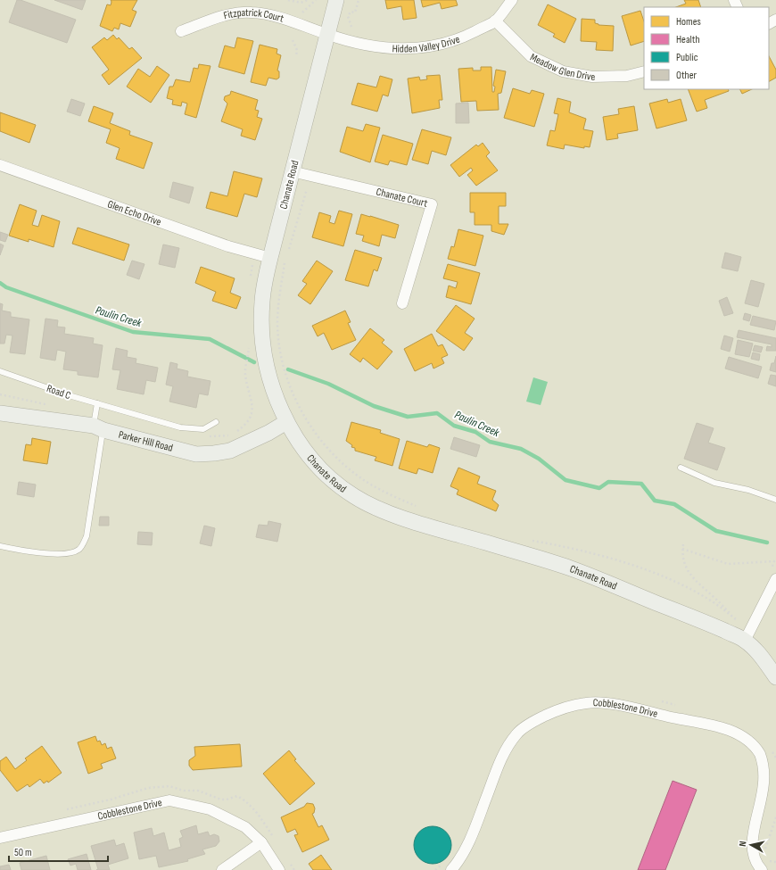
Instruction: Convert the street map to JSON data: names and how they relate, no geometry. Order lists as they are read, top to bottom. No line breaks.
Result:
{"streets":{"street":["Fitzpatrick Court","Hidden Valley Drive","Meadow Glen Drive","Chanate Road","Chanate Court","Glen Echo Drive","Parker Hill Road","Cobblestone Drive"],"lane":["Road C"]},"crossings":[["Fitzpatrick Court","Hidden Valley Drive"],["Fitzpatrick Court","Chanate Road"],["Hidden Valley Drive","Meadow Glen Drive"],["Hidden Valley Drive","Chanate Road"],["Chanate Road","Chanate Court"],["Chanate Road","Glen Echo Drive"],["Chanate Road","Parker Hill Road"],["Road C","Parker Hill Road"]],"water":["Paulin Creek"],"legend":["Homes","Health","Public","Other"],"scale_bar":"50 m","north":"left"}
